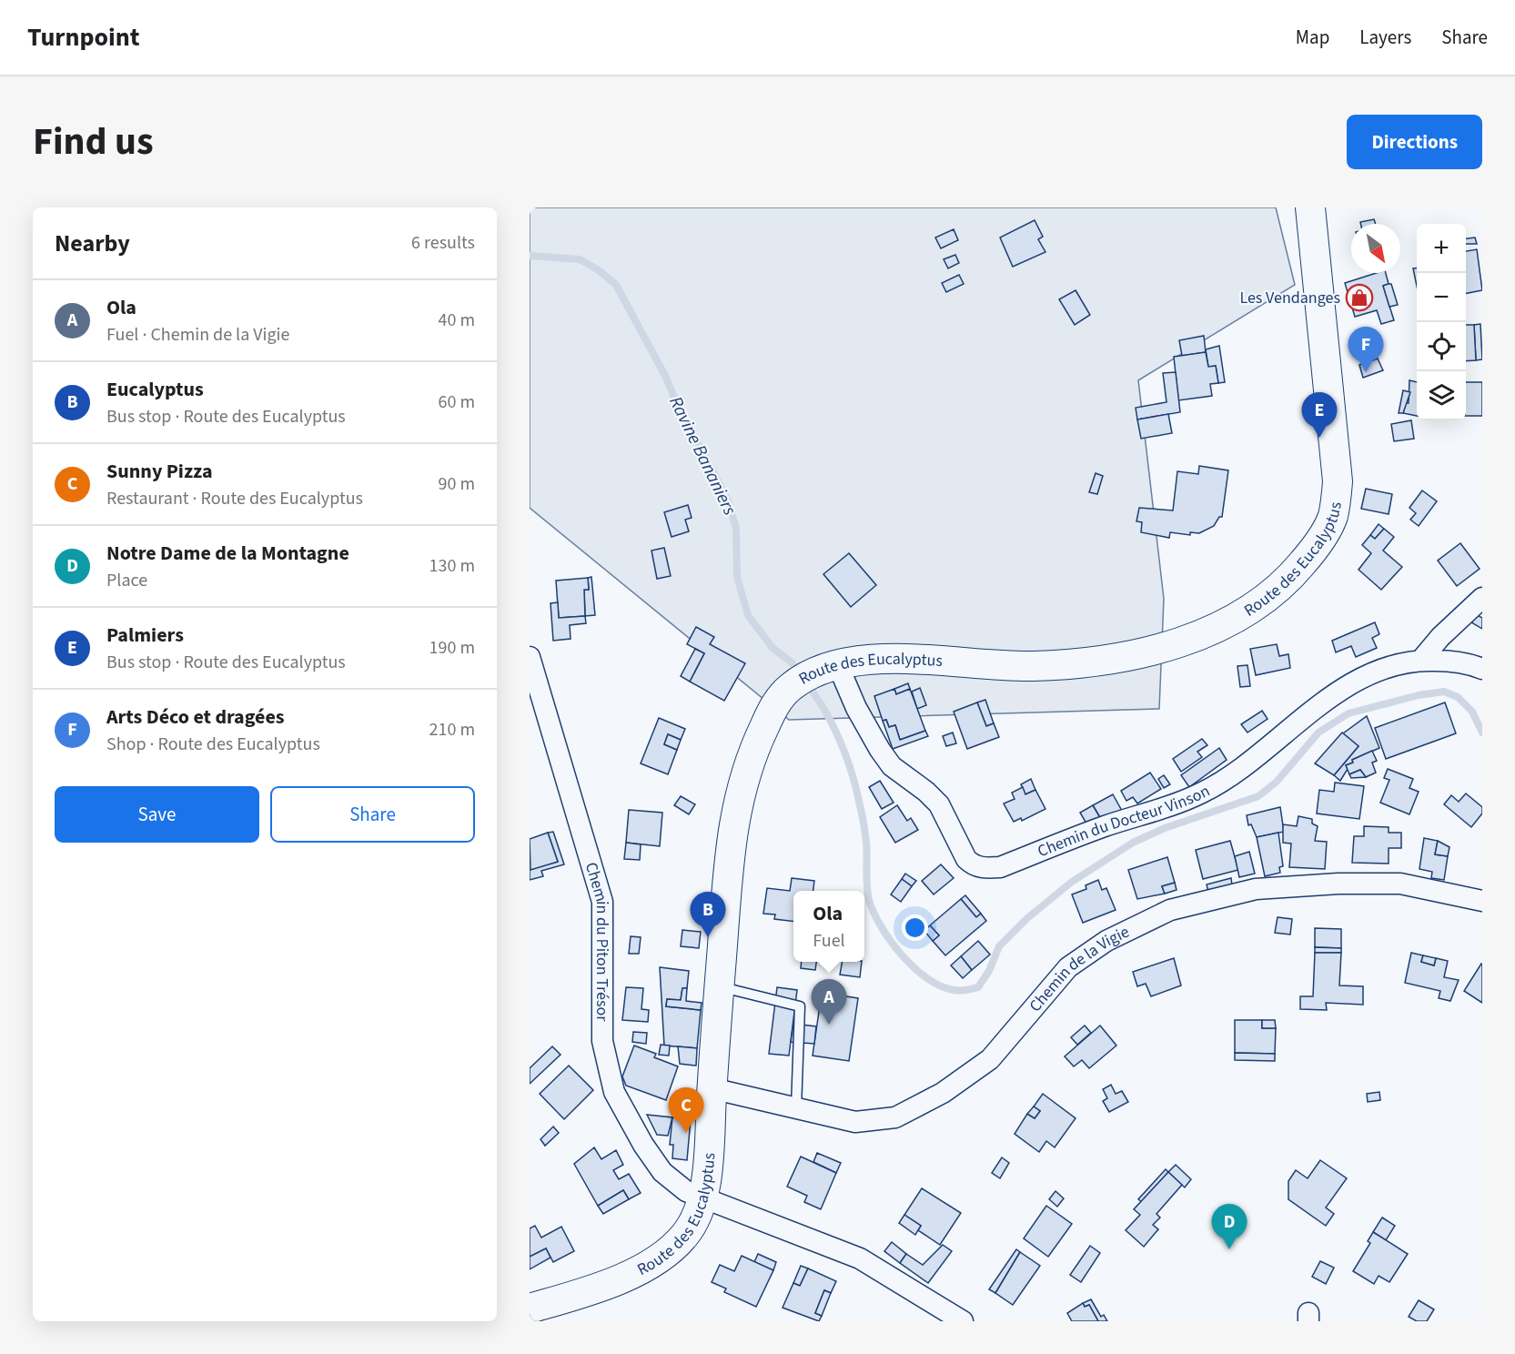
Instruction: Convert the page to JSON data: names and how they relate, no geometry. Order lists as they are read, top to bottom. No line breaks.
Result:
{"streets":{"main road":["Route des Eucalyptus"],"street":["Chemin du Docteur Vinson","Chemin du Piton Trésor","Chemin de la Vigie"]},"crossings":[["Route des Eucalyptus","Chemin du Docteur Vinson"],["Route des Eucalyptus","Chemin du Piton Trésor"],["Route des Eucalyptus","Chemin de la Vigie"]],"water":["Ravine Bananiers"],"places":{"shop":["Les Vendanges"]},"north":"bottom right","page":{"header":"Turnpoint","nav":["Map","Layers","Share"],"title":"Find us","buttons":["Directions",["Save","Share"]],"heading":["Nearby","6 results"],"map_buttons":["+","−"],"list":[{"mark":"A","name":"Ola","note":"Fuel · Chemin de la Vigie","value":"40 m"},{"mark":"B","name":"Eucalyptus","note":"Bus stop · Route des Eucalyptus","value":"60 m"},{"mark":"C","name":"Sunny Pizza","note":"Restaurant · Route des Eucalyptus","value":"90 m"},{"mark":"D","name":"Notre Dame de la Montagne","note":"Place","value":"130 m"},{"mark":"E","name":"Palmiers","note":"Bus stop · Route des Eucalyptus","value":"190 m"},{"mark":"F","name":"Arts Déco et dragées","note":"Shop · Route des Eucalyptus","value":"210 m"}],"pins":["F","E","B","A","C","D"],"popup":["Ola","Fuel"]}}
